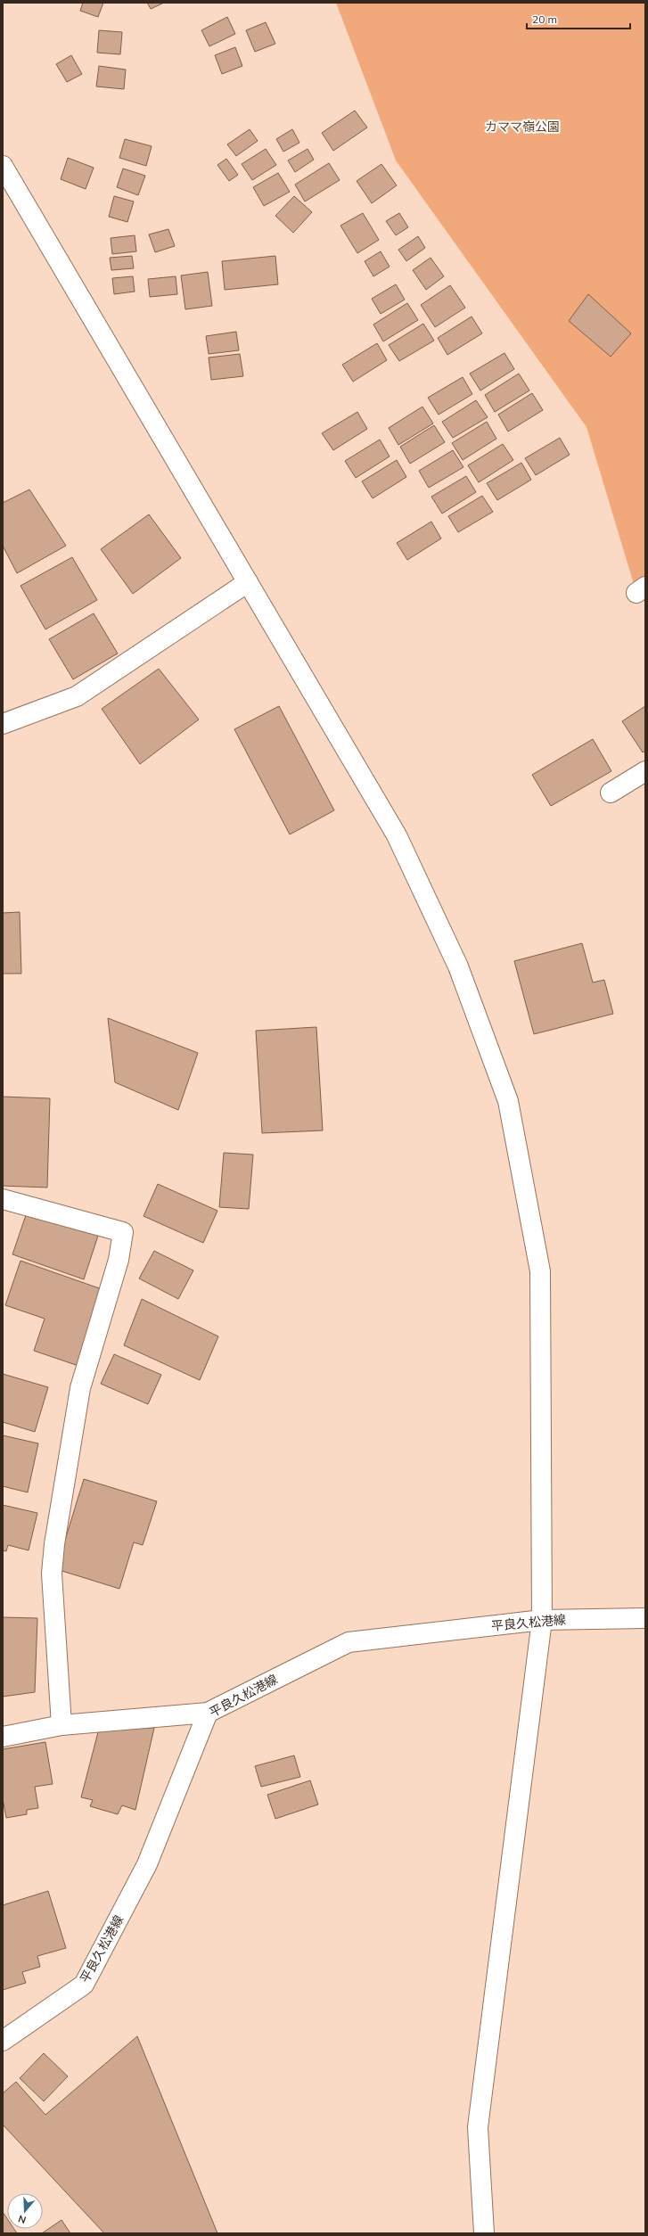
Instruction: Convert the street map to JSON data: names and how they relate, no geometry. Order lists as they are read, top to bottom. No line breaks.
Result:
{"streets":{"street":["平良久松港線"]},"parks":["カママ嶺公園"],"scale_bar":"20 m","north":"bottom"}
